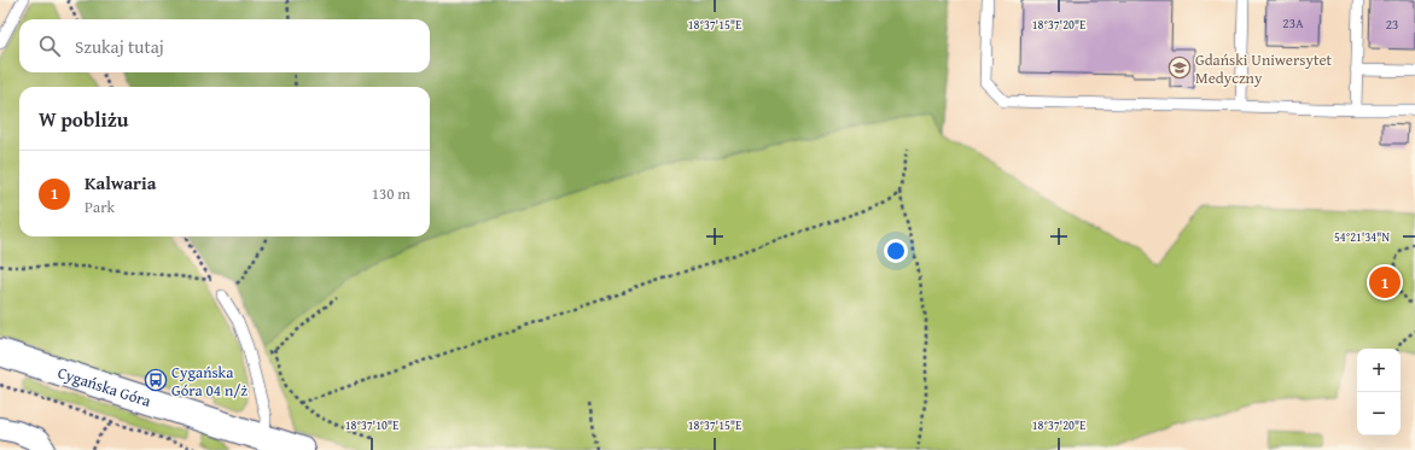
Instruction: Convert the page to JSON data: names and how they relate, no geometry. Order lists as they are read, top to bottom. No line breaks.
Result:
{"streets":{"street":["Cygańska Góra"]},"places":{"school or university":["Gdański Uniwersytet Medyczny"],"bus stop":["Cygańska Góra 04 n/ż"]},"house_numbers":["23A","23"],"page":{"search":"Szukaj tutaj","heading":"W pobliżu","list":[{"mark":"1","name":"Kalwaria","note":"Park","value":"130 m"}],"pins":"1","map_buttons":["+","−"]},"coordinates":["18°37'15\"E","18°37'20\"E","54°21'34\"N","18°37'10\"E"]}
